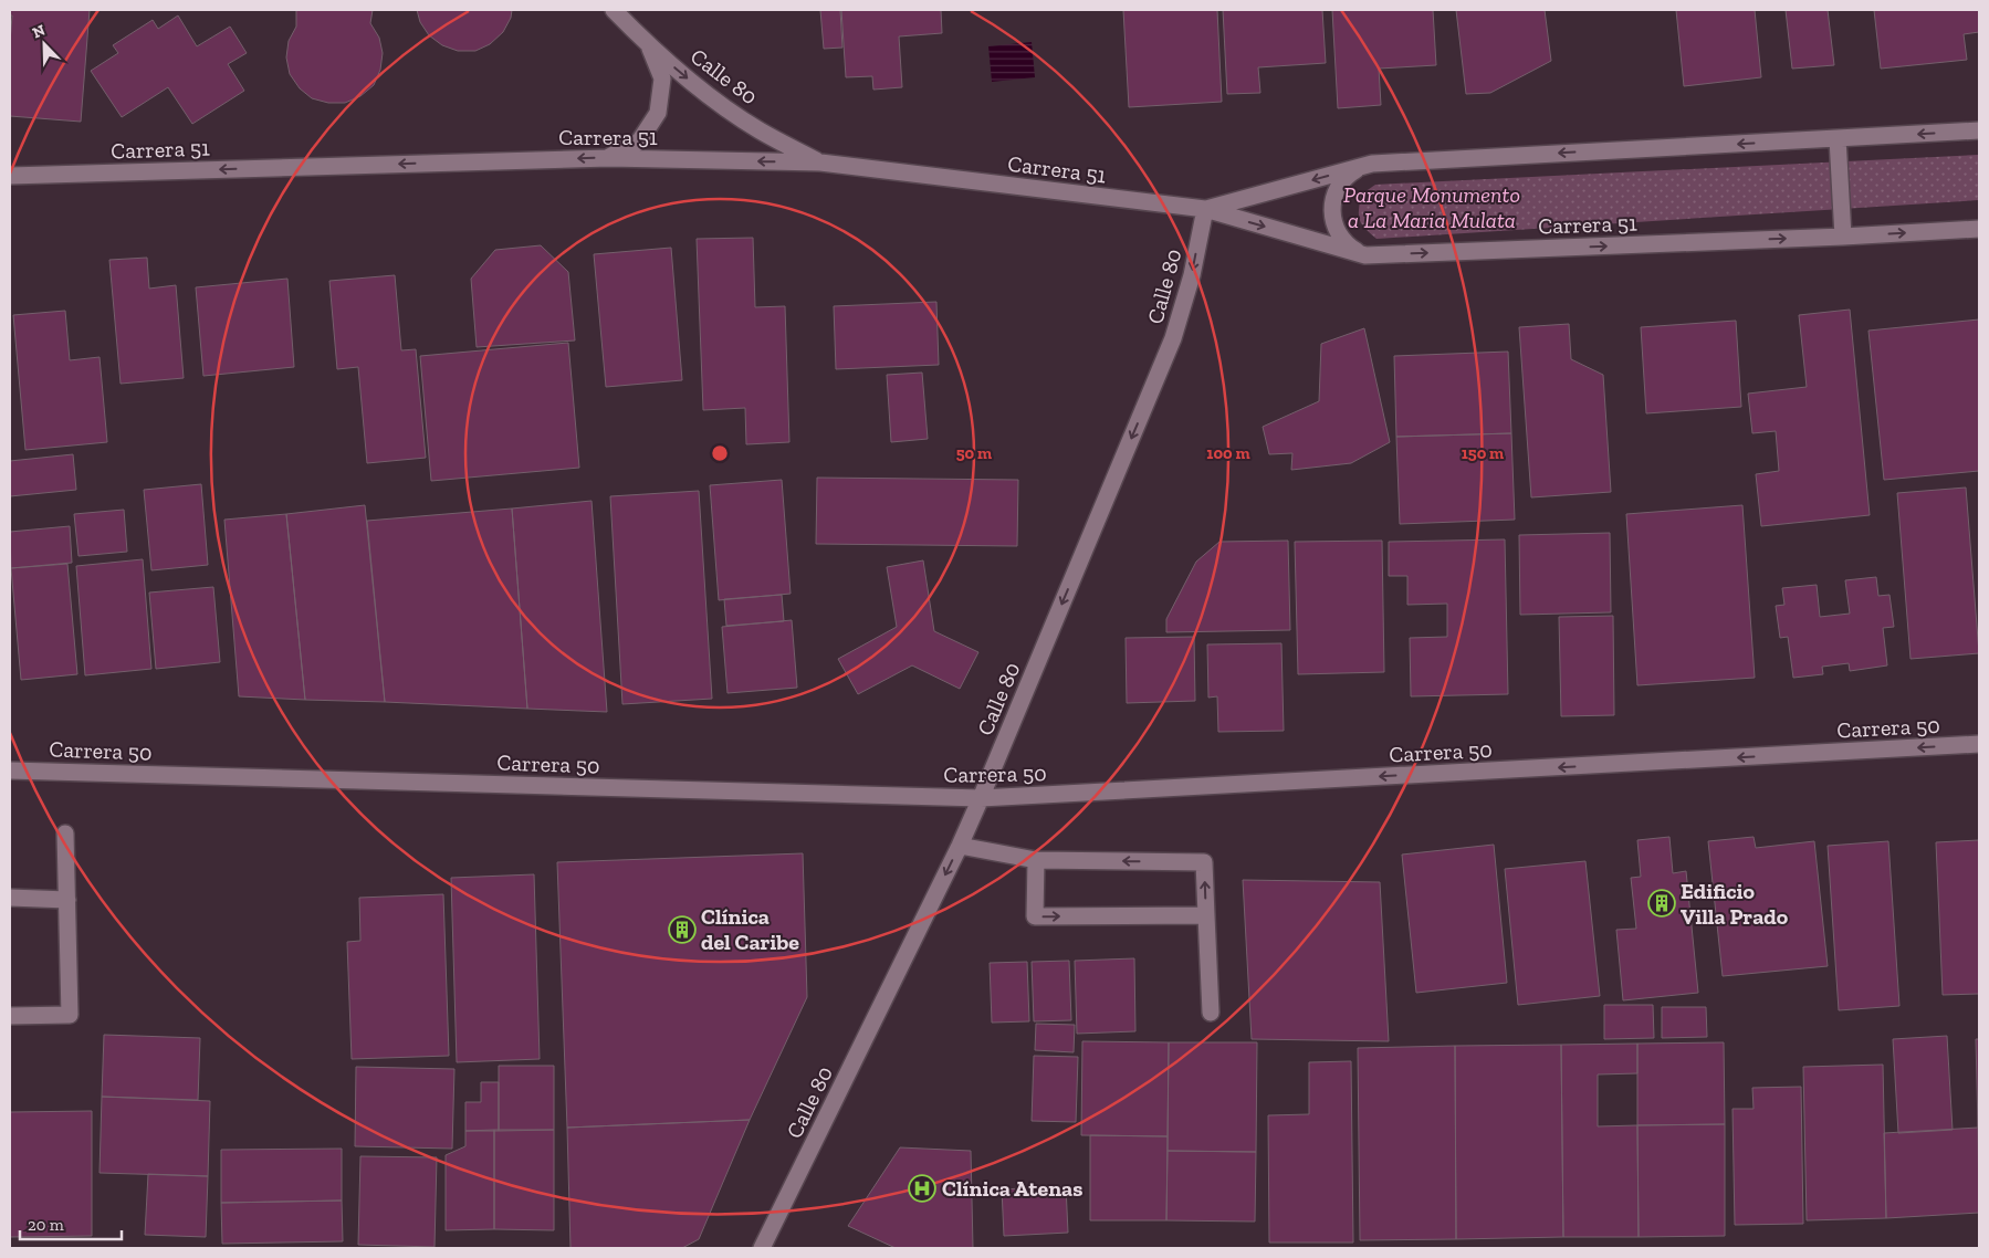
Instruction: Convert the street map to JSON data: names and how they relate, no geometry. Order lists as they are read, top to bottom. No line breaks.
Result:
{"streets":{"street":["Calle 80","Carrera 51","Carrera 50"]},"crossings":[["Calle 80","Carrera 51"],["Calle 80","Carrera 50"]],"one_way":["Calle 80","Carrera 50"],"parks":["Parque Monumento a La Maria Mulata"],"places":{"building":["Edificio Villa Prado","Clínica del Caribe"],"hospital":["Clínica Atenas"]},"scale_bar":"20 m","north":"top left","rings":["50 m","100 m","150 m"]}
